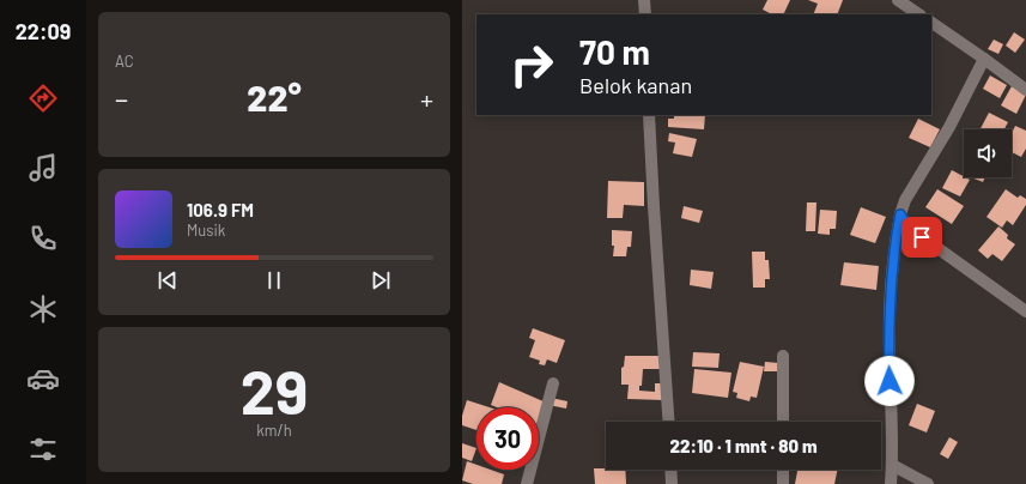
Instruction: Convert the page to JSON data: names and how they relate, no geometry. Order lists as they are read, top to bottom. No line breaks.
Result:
{"page":{"tabs":"22:09","tile":["AC",["29","km/h"]],"turn":["70 m","Belok kanan"],"heat":["−","22°","+"],"song":["106.9 FM","Musik"],"limit":"30","trip":"22:10 · 1 mnt · 80 m"}}
